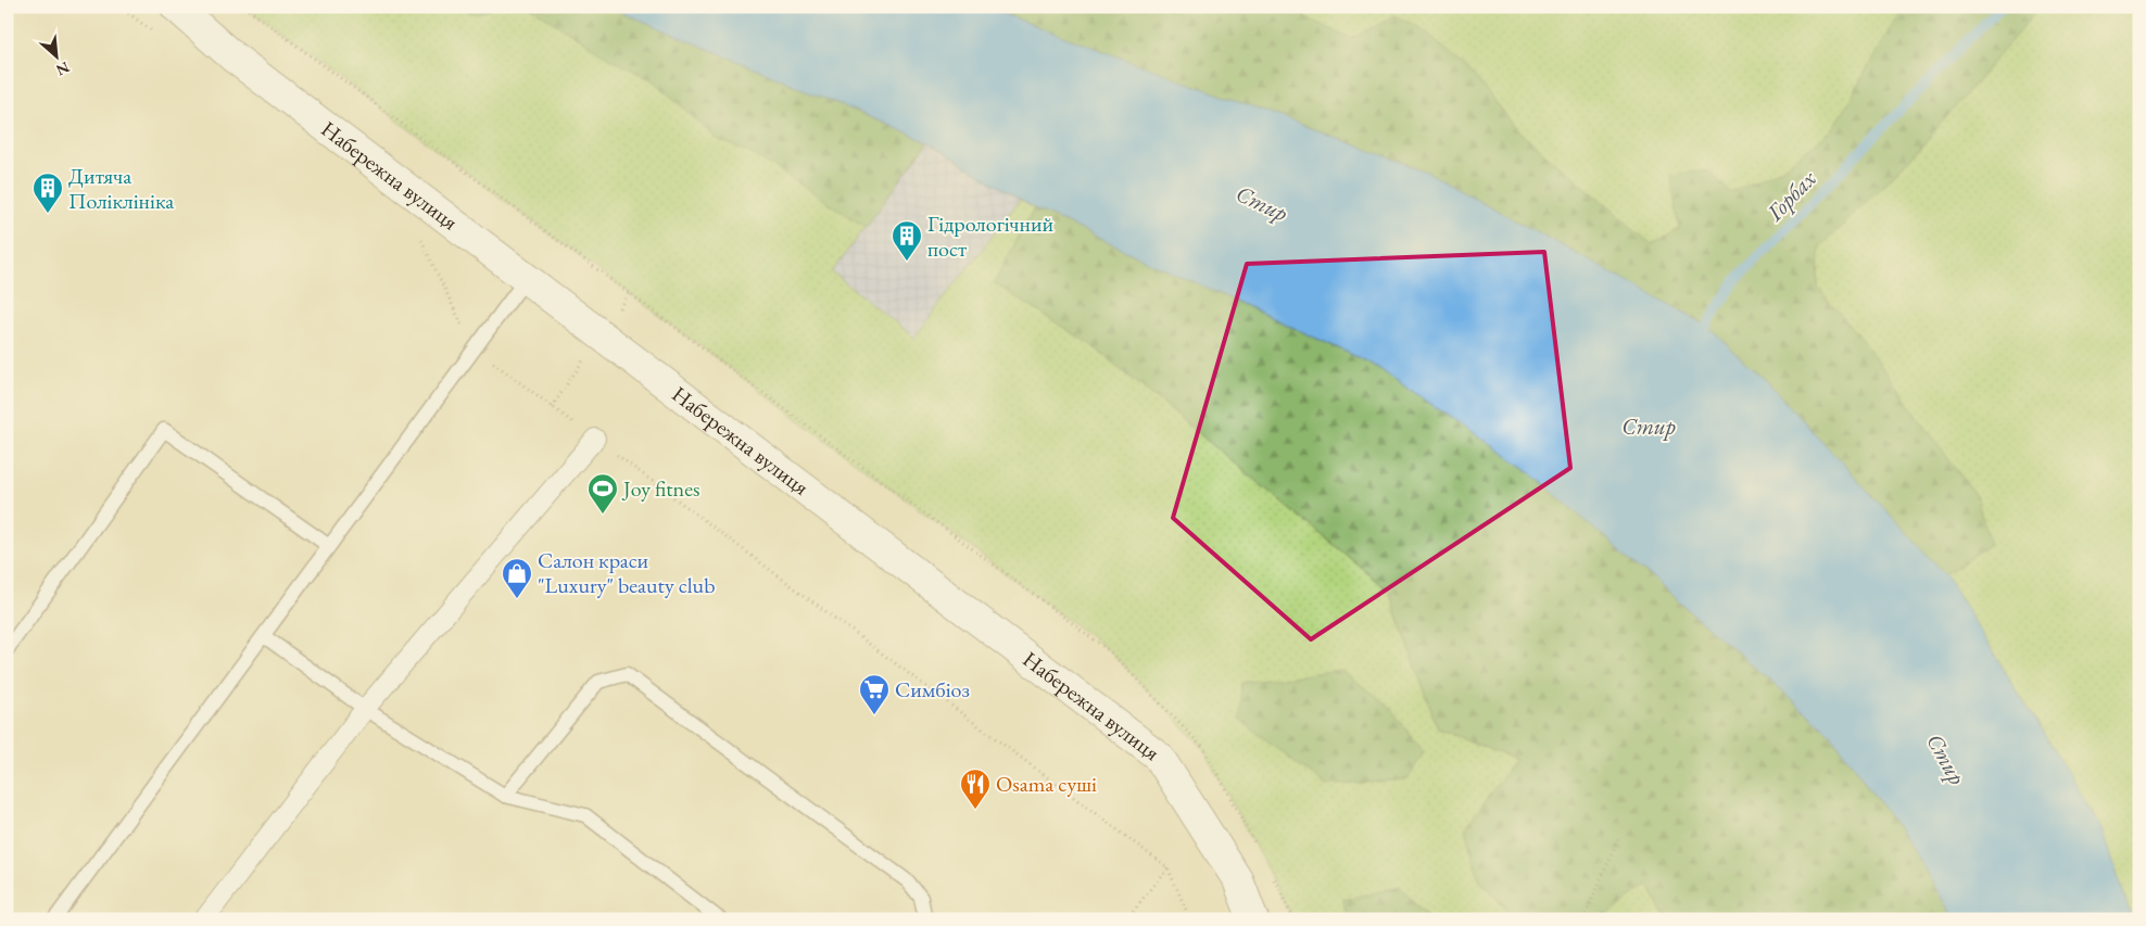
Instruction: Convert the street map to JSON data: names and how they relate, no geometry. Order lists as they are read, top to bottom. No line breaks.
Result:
{"streets":{"street":["Набережна вулиця"]},"water":["Горбах","Стир"],"places":{"building":["Дитяча Поліклініка","Гідрологічний пост"],"sports":["Joy fitnes"],"shop":["Салон краси \"Luxury\" beauty club"],"supermarket":["Симбіоз"],"restaurant":["Osama cуші"]},"north":"bottom right"}
